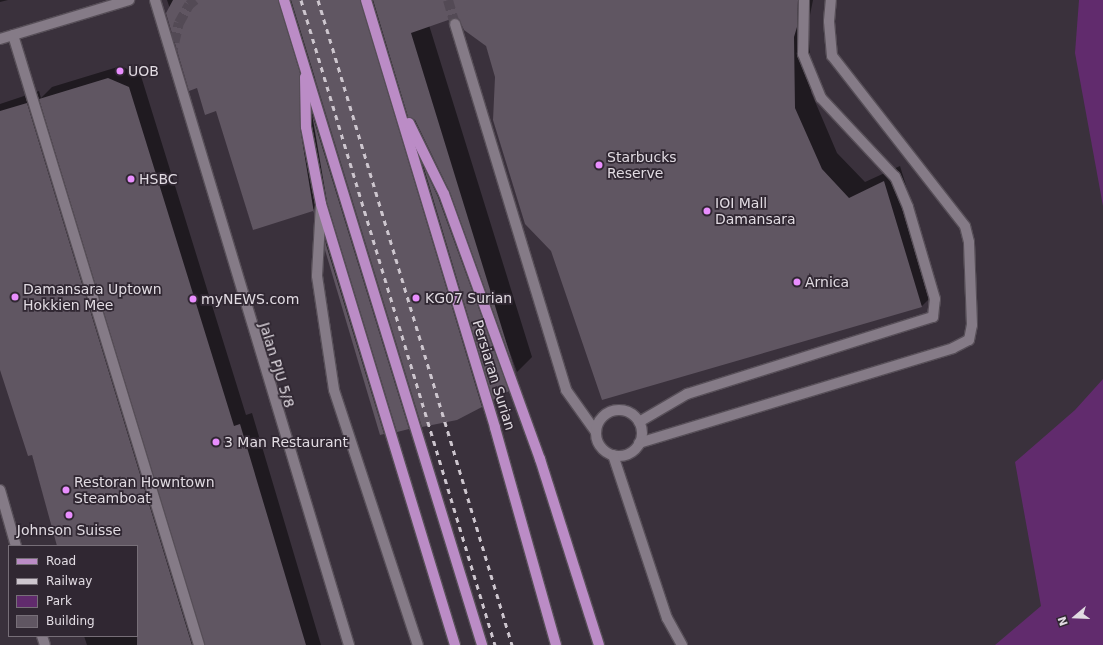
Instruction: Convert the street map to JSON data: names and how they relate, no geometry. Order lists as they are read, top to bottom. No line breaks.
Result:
{"streets":{"main road":["Persiaran Surian"],"street":["Jalan PJU 5/8"]},"places":["UOB","Starbucks Reserve","HSBC","IOI Mall Damansara","Arnica","Damansara Uptown Hokkien Mee","KG07 Surian","myNEWS.com","3 Man Restaurant","Restoran Howntown Steamboat","Johnson Suisse"],"legend":["Road","Railway","Park","Building"],"north":"left"}
